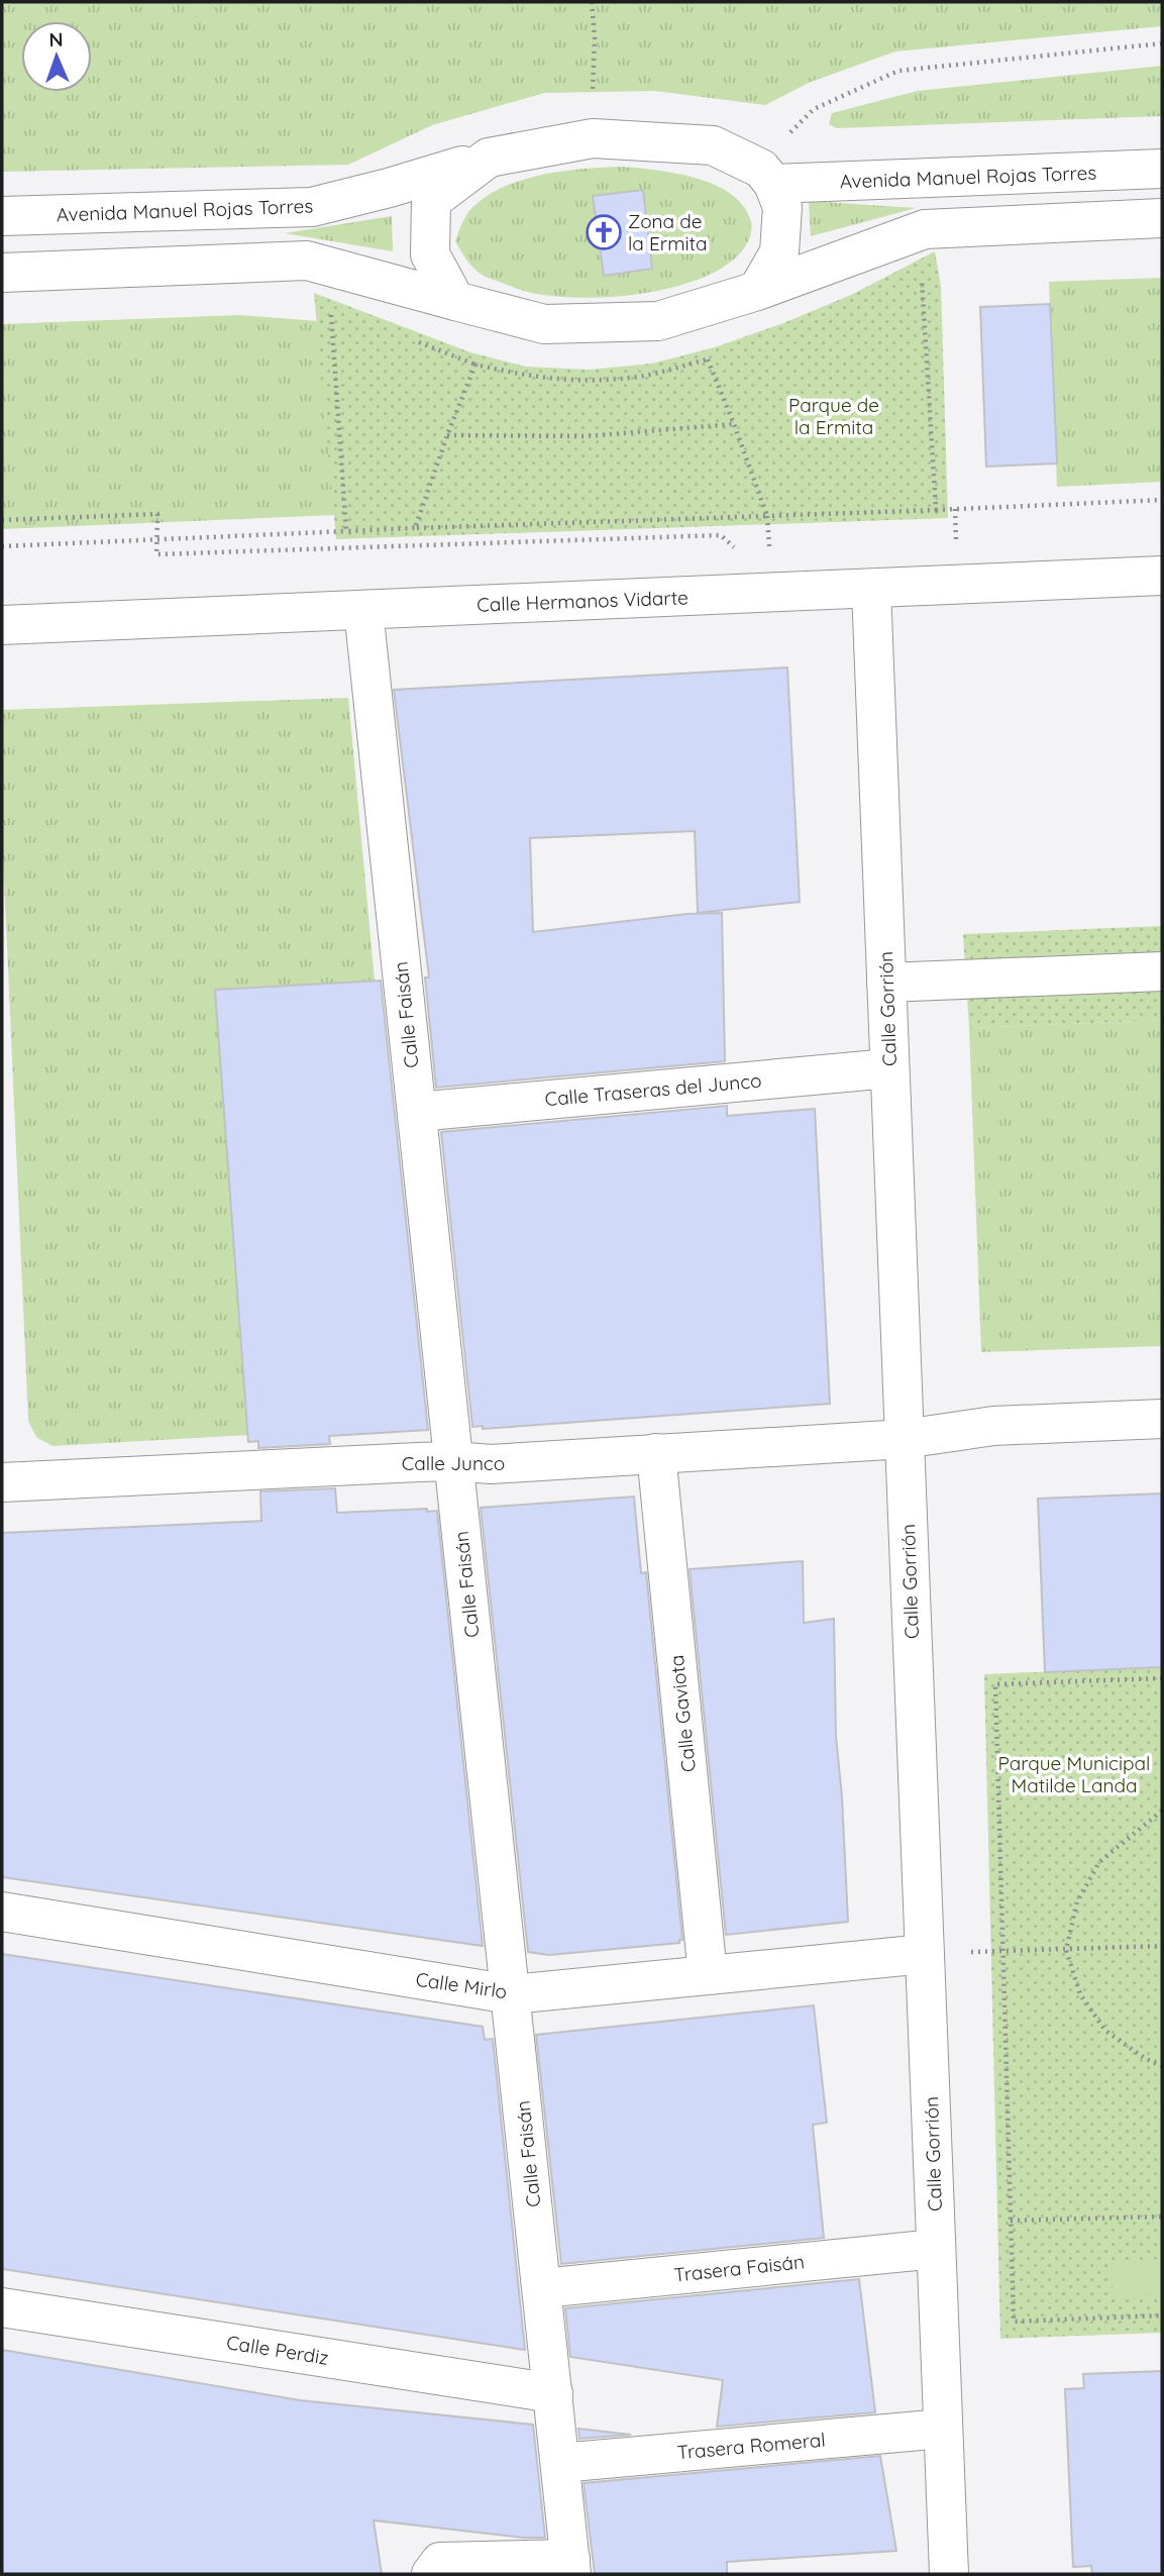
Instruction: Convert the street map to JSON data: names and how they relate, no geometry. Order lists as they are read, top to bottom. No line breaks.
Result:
{"streets":{"street":["Avenida Manuel Rojas Torres","Calle Hermanos Vidarte","Calle Gorrión","Calle Faisán","Calle Traseras del Junco","Calle Junco","Calle Gaviota","Calle Mirlo","Trasera Faisán","Calle Perdiz","Trasera Romeral"]},"crossings":[["Calle Hermanos Vidarte","Calle Gorrión"],["Calle Hermanos Vidarte","Calle Faisán"],["Calle Gorrión","Calle Traseras del Junco"],["Calle Gorrión","Calle Junco"],["Calle Gorrión","Calle Mirlo"],["Calle Gorrión","Trasera Faisán"],["Calle Gorrión","Trasera Romeral"],["Calle Faisán","Calle Traseras del Junco"],["Calle Faisán","Calle Junco"],["Calle Faisán","Calle Mirlo"],["Calle Faisán","Trasera Faisán"],["Calle Faisán","Calle Perdiz"],["Calle Faisán","Trasera Romeral"],["Calle Junco","Calle Gaviota"],["Calle Gaviota","Calle Mirlo"]],"parks":["Parque de la Ermita","Parque Municipal Matilde Landa"],"places":{"church":["Zona de la Ermita"]},"north":"top"}
